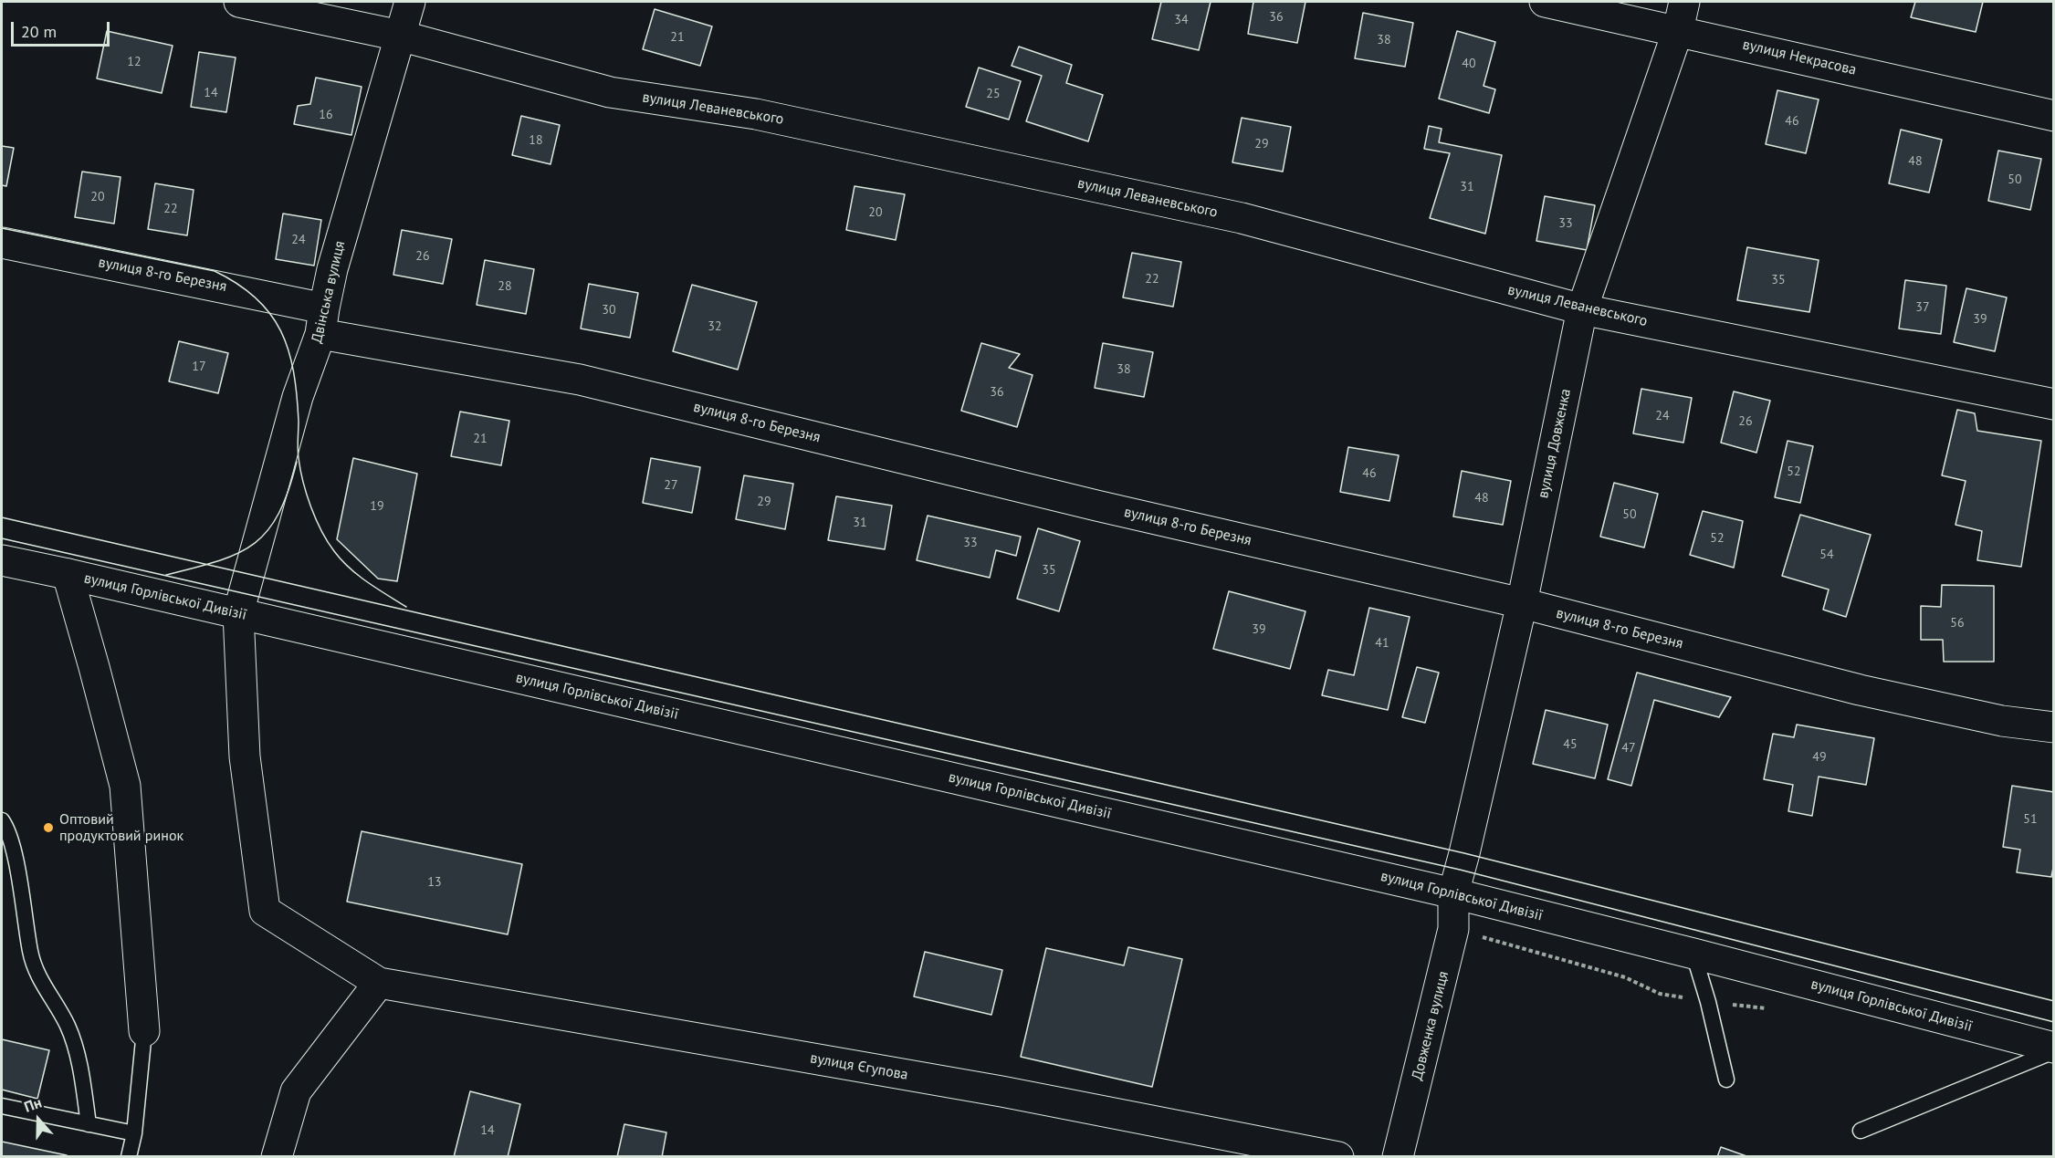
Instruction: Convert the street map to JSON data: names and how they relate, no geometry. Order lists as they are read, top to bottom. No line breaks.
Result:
{"streets":{"street":["вулиця Некрасова","вулиця Леваневського","вулиця 8-го Березня","Двінська вулиця","вулиця Довженка","вулиця Горлівської Дивізії","Довженка вулиця","вулиця Єгупова"]},"crossings":[["вулиця Некрасова","вулиця Довженка"],["вулиця Леваневського","Двінська вулиця"],["вулиця Леваневського","вулиця Довженка"],["вулиця 8-го Березня","Двінська вулиця"],["вулиця 8-го Березня","вулиця Довженка"],["Двінська вулиця","вулиця Горлівської Дивізії"],["Двінська вулиця","вулиця Єгупова"],["вулиця Довженка","вулиця Горлівської Дивізії"],["вулиця Довженка","Довженка вулиця"],["вулиця Горлівської Дивізії","Довженка вулиця"]],"places":["Оптовий продуктовий ринок"],"house_numbers":["36","34","21","38","12","40","14","25","16","46","18","29","48","50","31","20","22","20","33","24","26","22","35","28","37","30","39","32","17","38","36","24","26","21","52","46","27","48","29","19","50","31","52","33","54","35","56","39","41","45","47","49","51","13","14"],"scale_bar":"20 m","north":"top"}
